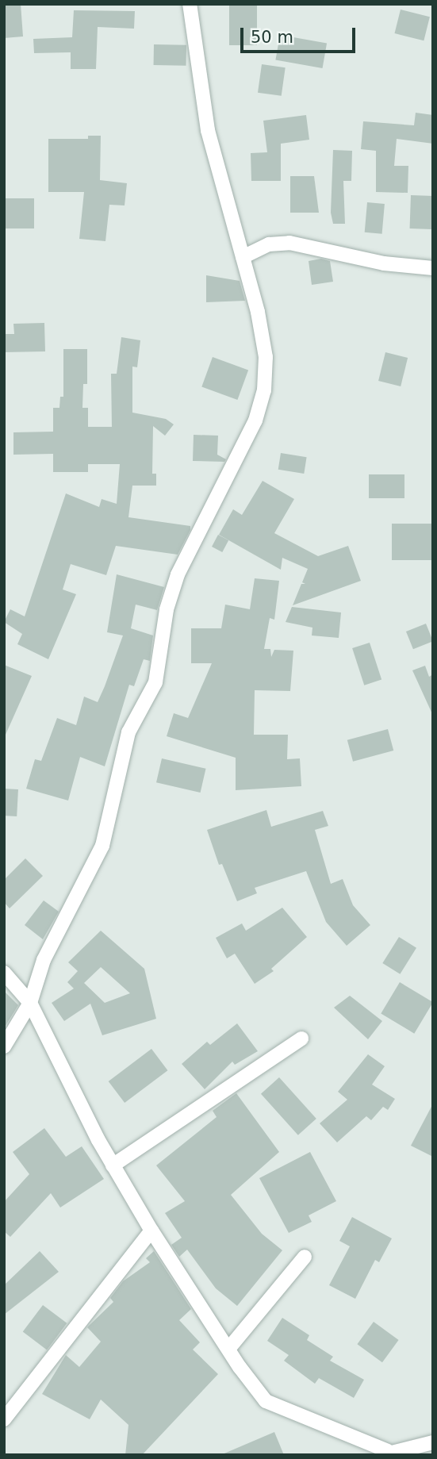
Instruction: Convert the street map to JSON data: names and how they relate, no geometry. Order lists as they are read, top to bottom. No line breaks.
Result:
{"scale_bar":"50 m"}
